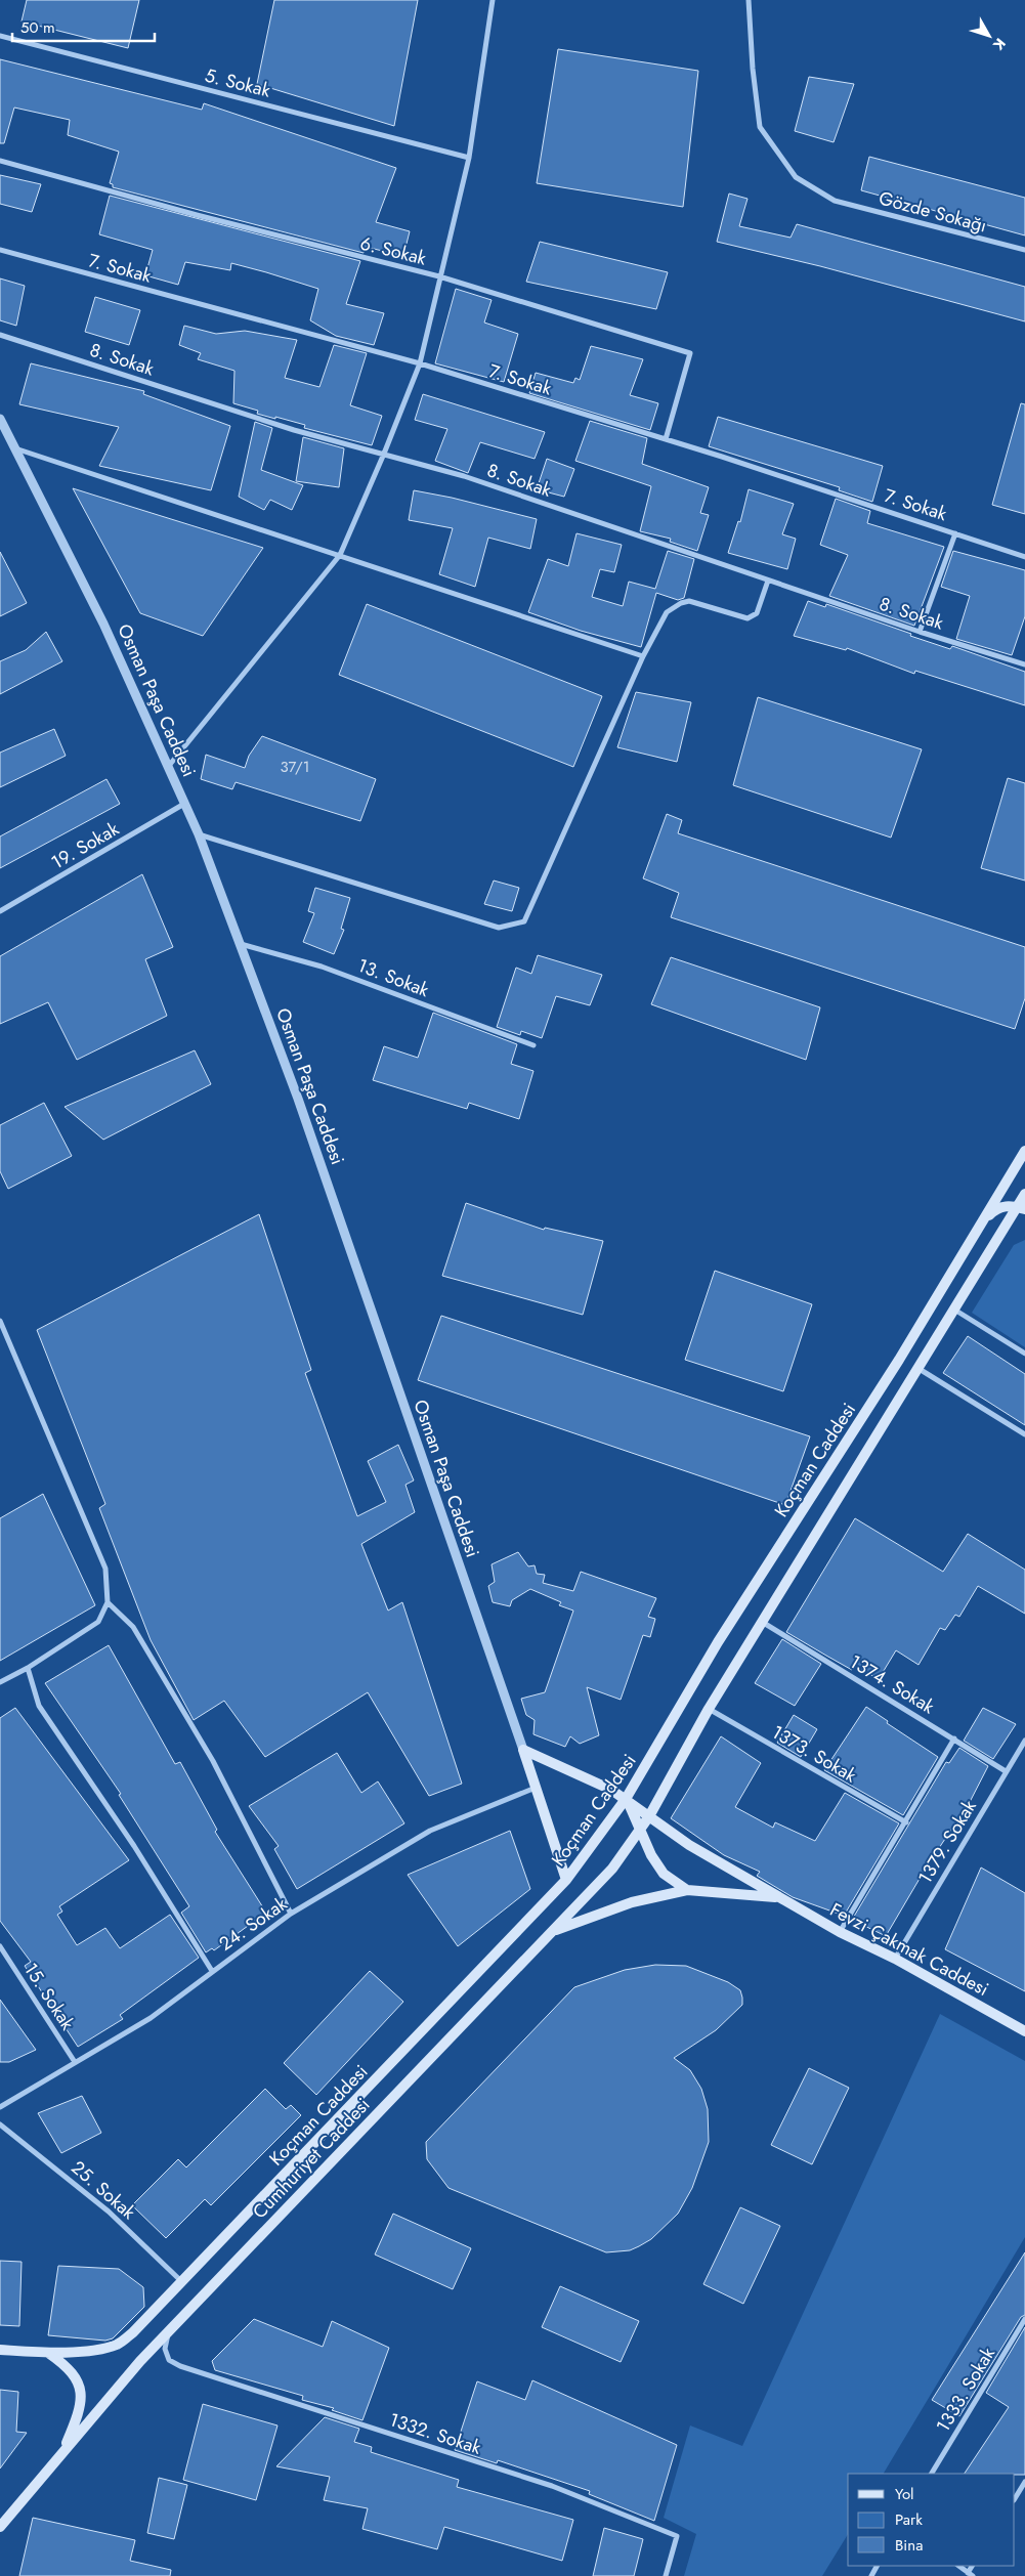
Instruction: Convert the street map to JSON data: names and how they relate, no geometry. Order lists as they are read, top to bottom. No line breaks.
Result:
{"streets":{"main road":["Osman Paşa Caddesi","Koçman Caddesi","Fevzi Çakmak Caddesi","Cumhuriyet Caddesi"],"street":["5. Sokak","Gözde Sokağı","6. Sokak","7. Sokak","8. Sokak","19. Sokak","13. Sokak","1374. Sokak","1373. Sokak","1379. Sokak","24. Sokak","15. Sokak","25. Sokak","1333. Sokak","1332. Sokak"]},"crossings":[["6. Sokak","7. Sokak"],["Osman Paşa Caddesi","19. Sokak"],["Osman Paşa Caddesi","13. Sokak"],["Osman Paşa Caddesi","Koçman Caddesi"],["Osman Paşa Caddesi","24. Sokak"],["Osman Paşa Caddesi","Fevzi Çakmak Caddesi"],["Koçman Caddesi","1374. Sokak"],["Koçman Caddesi","1373. Sokak"],["Koçman Caddesi","Fevzi Çakmak Caddesi"],["Koçman Caddesi","Cumhuriyet Caddesi"],["Koçman Caddesi","25. Sokak"],["1374. Sokak","1379. Sokak"],["1379. Sokak","Fevzi Çakmak Caddesi"],["24. Sokak","15. Sokak"],["Fevzi Çakmak Caddesi","Cumhuriyet Caddesi"],["Cumhuriyet Caddesi","1332. Sokak"]],"house_numbers":["37/1"],"legend":["Yol","Park","Bina"],"scale_bar":"50 m","north":"bottom right"}
